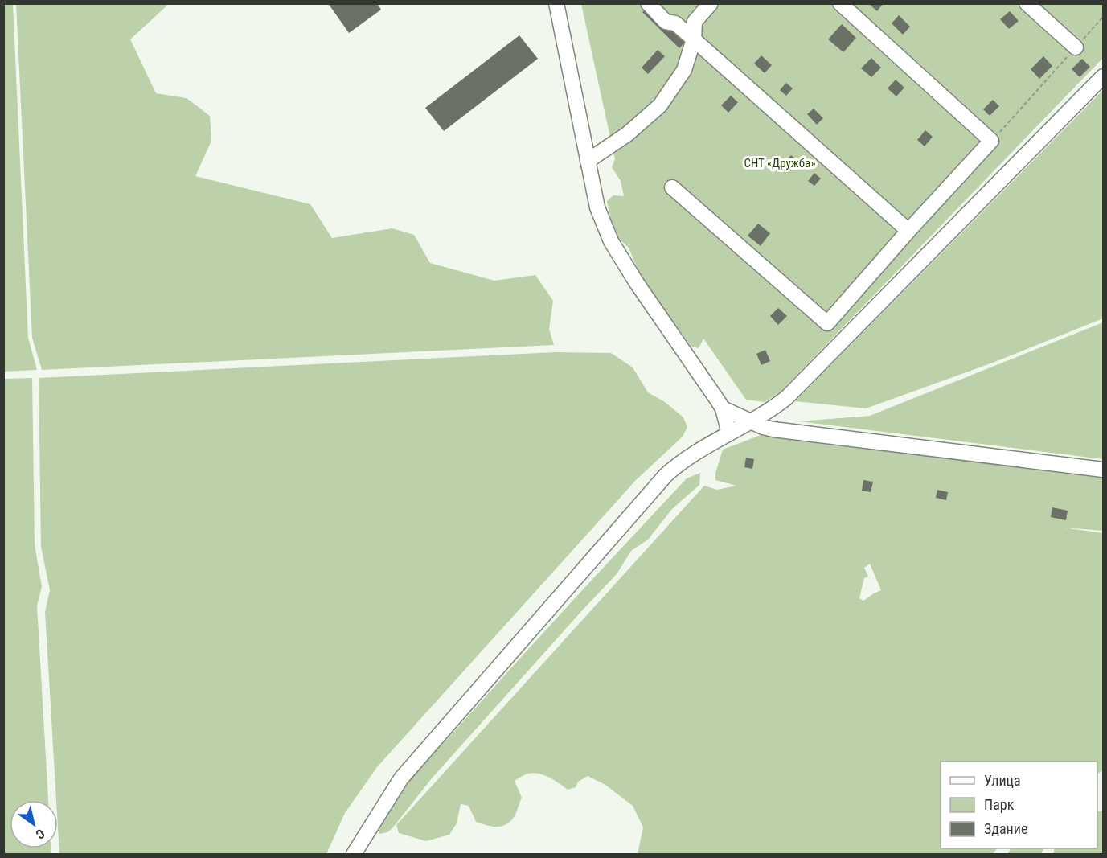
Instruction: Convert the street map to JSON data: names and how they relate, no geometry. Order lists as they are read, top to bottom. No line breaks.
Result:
{"parks":["СНТ «Дружба»"],"legend":["Улица","Парк","Здание"],"north":"bottom right"}
